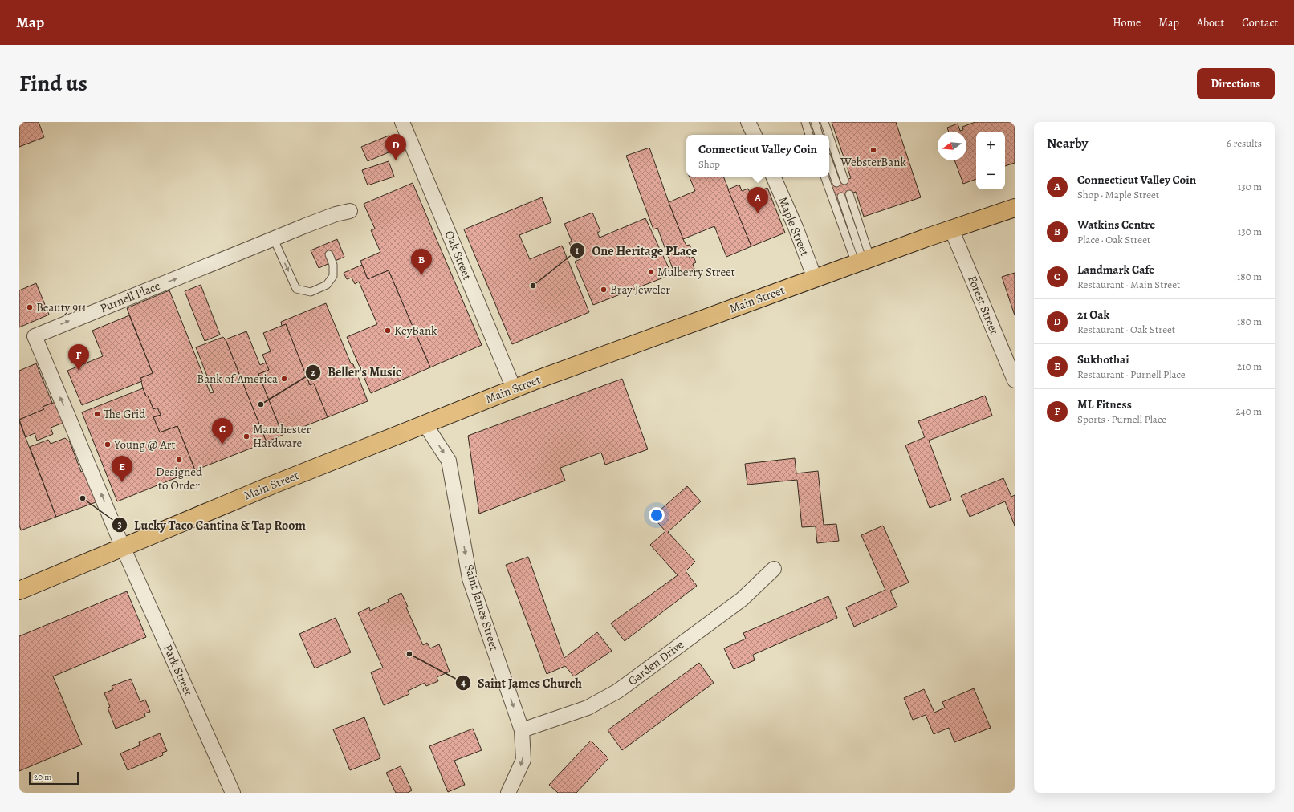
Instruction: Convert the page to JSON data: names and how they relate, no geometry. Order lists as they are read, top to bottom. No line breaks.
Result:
{"streets":{"main road":["Main Street"],"street":["Maple Street","Oak Street","Purnell Place","Forest Street","Saint James Street","Garden Drive","Park Street"]},"crossings":[["Maple Street","Main Street"],["Oak Street","Main Street"],["Purnell Place","Main Street"],["Purnell Place","Park Street"],["Main Street","Forest Street"],["Main Street","Saint James Street"],["Main Street","Park Street"],["Saint James Street","Garden Drive"]],"one_way":["Saint James Street"],"places":["WebsterBank","Mulberry Street","One Heritage PLace","Bray Jeweler","Beauty 911","KeyBank","Bank of America","Beller's Music","The Grid","Manchester Hardware","Young @ Art","Designed to Order","Lucky Taco Cantina & Tap Room","Saint James Church"],"scale_bar":"20 m","north":"left","page":{"header":"Map","nav":["Home","Map","About","Contact"],"title":"Find us","buttons":"Directions","heading":["Nearby","6 results"],"map_buttons":["+","−"],"pins":["D","A","B","F","C","E"],"popup":["Connecticut Valley Coin","Shop"],"list":[{"mark":"A","name":"Connecticut Valley Coin","note":"Shop · Maple Street","value":"130 m"},{"mark":"B","name":"Watkins Centre","note":"Place · Oak Street","value":"130 m"},{"mark":"C","name":"Landmark Cafe","note":"Restaurant · Main Street","value":"180 m"},{"mark":"D","name":"21 Oak","note":"Restaurant · Oak Street","value":"180 m"},{"mark":"E","name":"Sukhothai","note":"Restaurant · Purnell Place","value":"210 m"},{"mark":"F","name":"ML Fitness","note":"Sports · Purnell Place","value":"240 m"}],"scale":"20 m"}}
